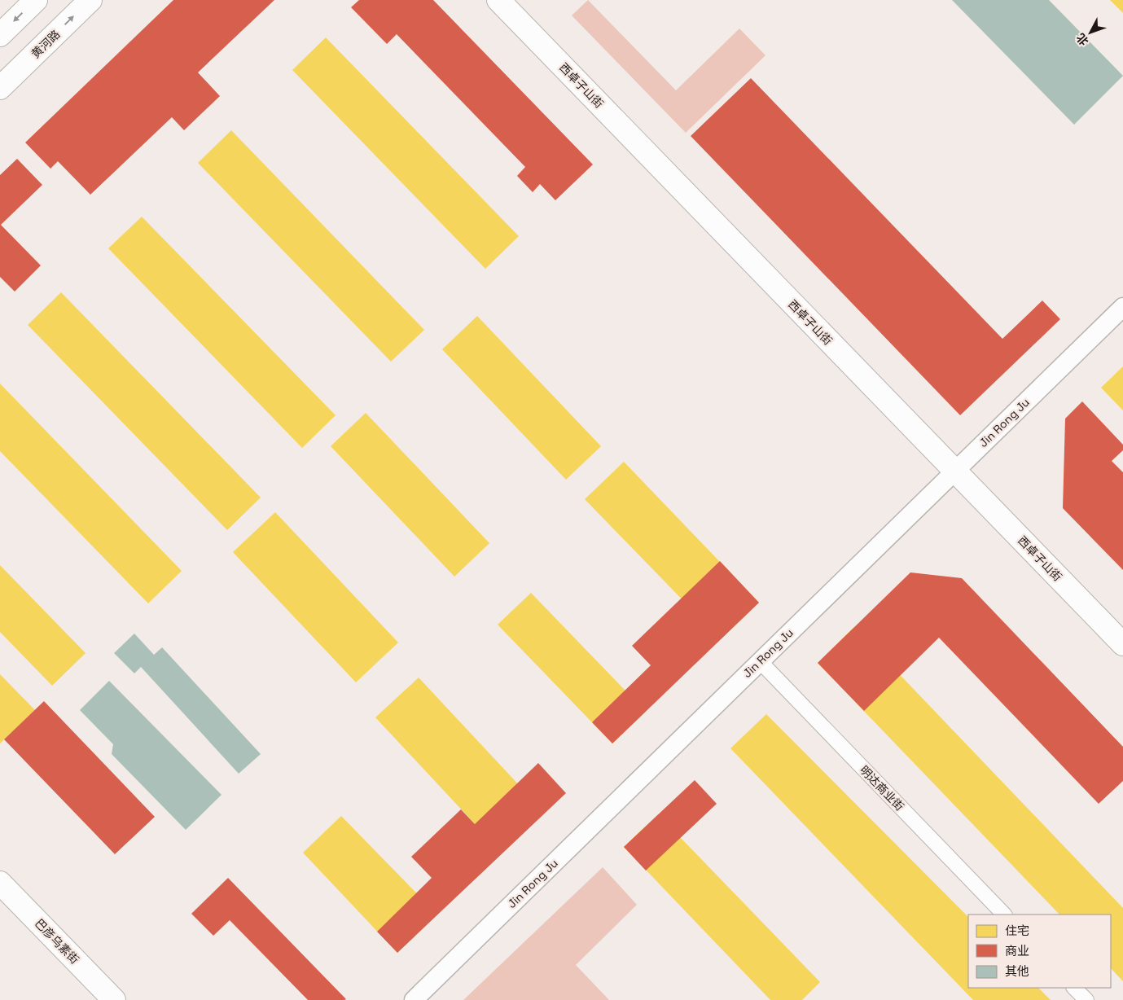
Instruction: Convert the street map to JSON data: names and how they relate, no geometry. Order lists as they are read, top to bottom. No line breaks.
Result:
{"streets":{"street":["黄河路","西卓子山街","Jin Rong Ju","明达商业街","巴彦乌素街"]},"crossings":[["西卓子山街","Jin Rong Ju"],["Jin Rong Ju","明达商业街"]],"legend":["住宅","商业","其他"],"north":"bottom left"}
